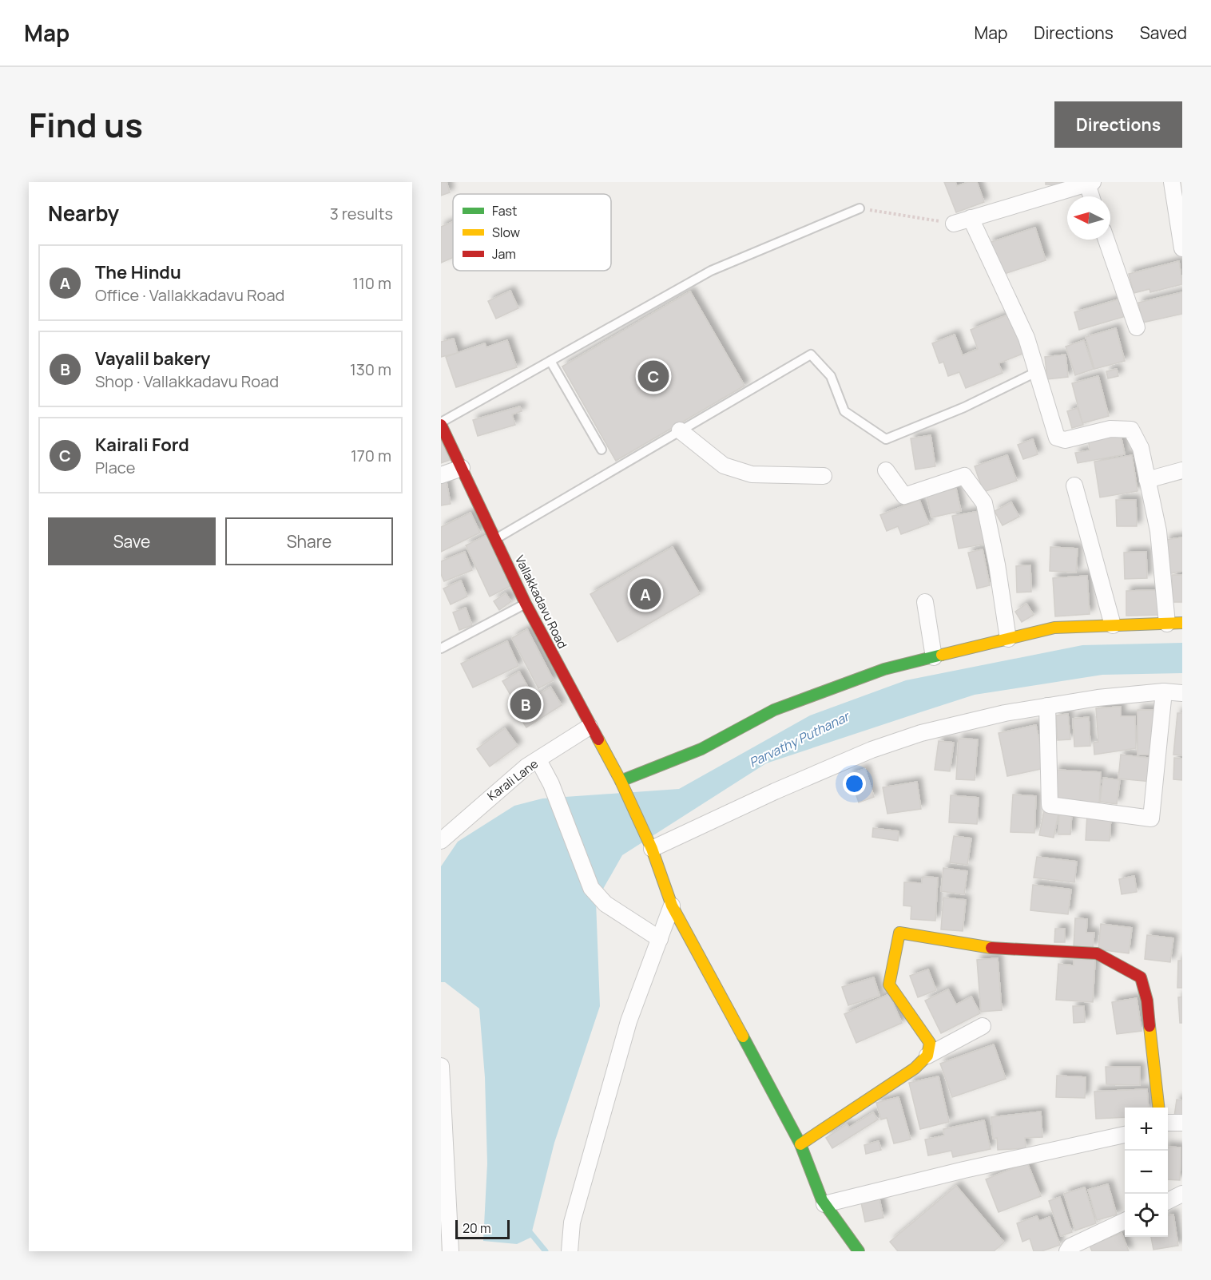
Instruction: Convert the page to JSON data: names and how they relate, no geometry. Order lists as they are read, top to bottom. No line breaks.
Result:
{"streets":{"street":["Vallakkadavu Road","Karali Lane"]},"crossings":[["Vallakkadavu Road","Karali Lane"]],"water":["Parvathy Puthanar"],"legend":["Fast","Slow","Jam"],"scale_bar":"20 m","north":"left","page":{"header":"Map","nav":["Map","Directions","Saved"],"title":"Find us","buttons":["Directions",["Save","Share"]],"heading":["Nearby","3 results"],"list":[{"mark":"A","name":"The Hindu","note":"Office · Vallakkadavu Road","value":"110 m"},{"mark":"B","name":"Vayalil bakery","note":"Shop · Vallakkadavu Road","value":"130 m"},{"mark":"C","name":"Kairali Ford","note":"Place","value":"170 m"}],"pins":["C","A","B"],"map_buttons":["+","−"],"scale":"20 m"}}
